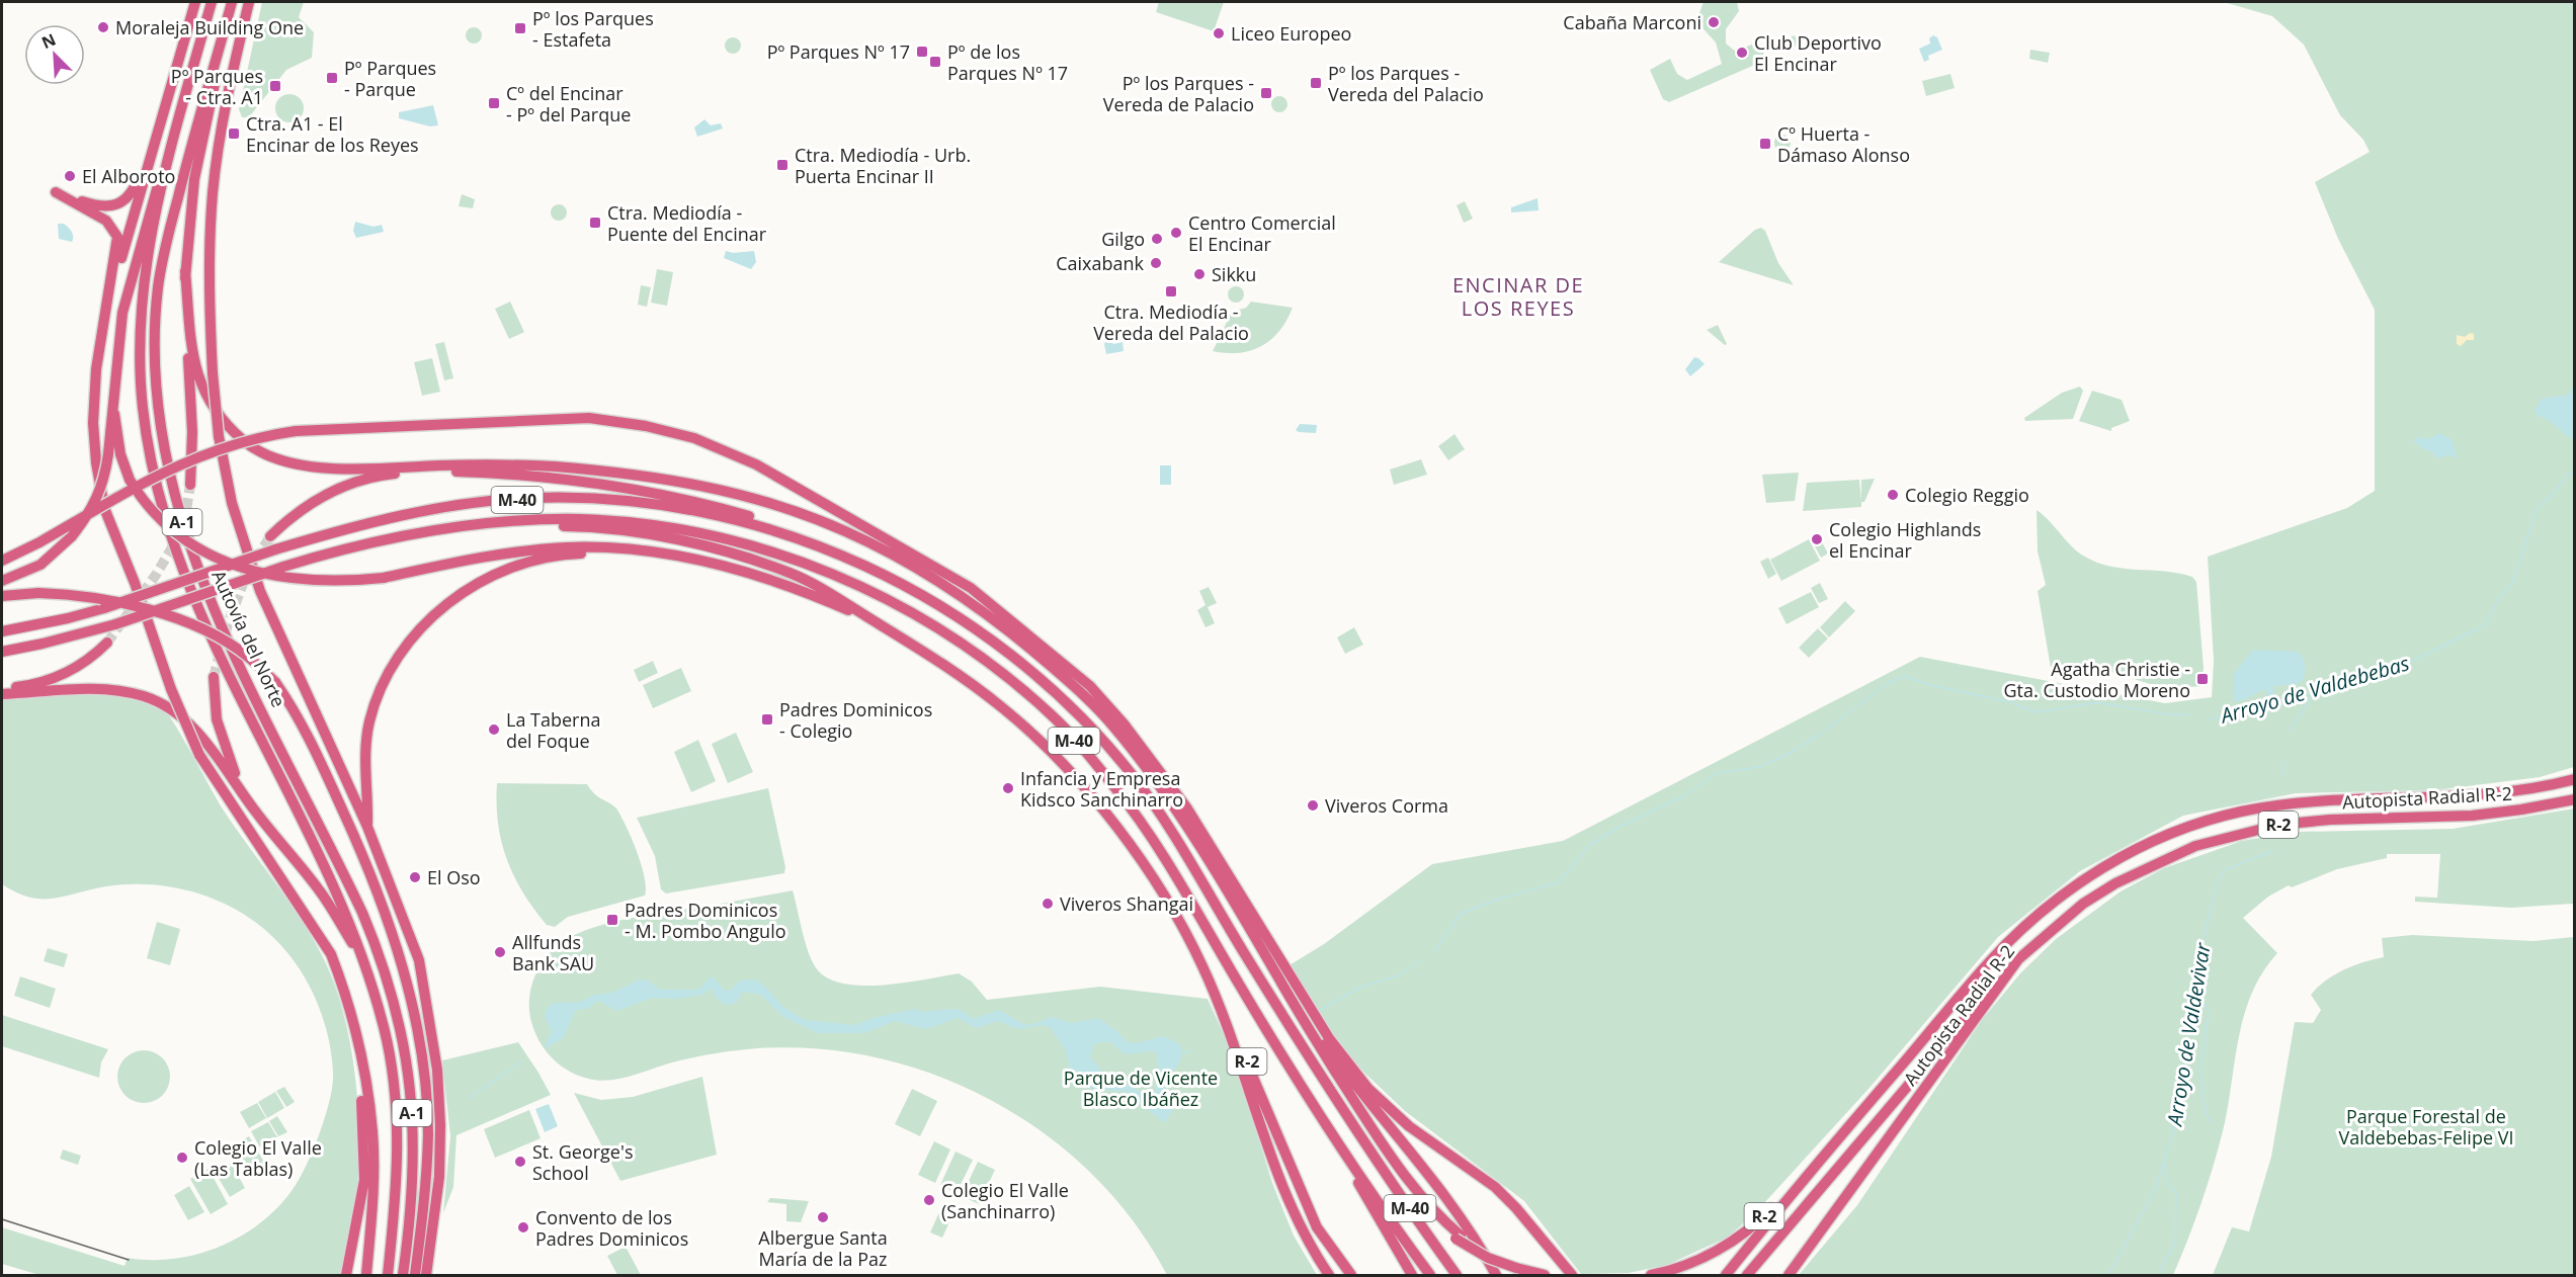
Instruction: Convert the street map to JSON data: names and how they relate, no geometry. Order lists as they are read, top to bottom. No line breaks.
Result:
{"streets":{"highway":["M-40","A-1","Autovía del Norte","Autopista Radial R-2","R-2"]},"districts":["ENCINAR DE LOS REYES"],"water":["Arroyo de Valdebebas","Arroyo de Valdevivar"],"parks":["Parque de Vicente Blasco Ibáñez","Parque Forestal de Valdebebas-Felipe VI"],"places":{"other":["Cabaña Marconi","Moraleja Building One","Liceo Europeo","Club Deportivo El Encinar","El Alboroto","Centro Comercial El Encinar","Gilgo","Caixabank","Sikku","Colegio Reggio","Colegio Highlands el Encinar","La Taberna del Foque","Infancia y Empresa Kidsco Sanchinarro","Viveros Corma","El Oso","Viveros Shangai","Allfunds Bank SAU","Colegio El Valle (Las Tablas)","St. George's School","Colegio El Valle (Sanchinarro)","Albergue Santa María de la Paz","Convento de los Padres Dominicos"],"transit":["Pº los Parques - Estafeta","Pº Parques Nº 17","Pº de los Parques Nº 17","Pº Parques - Parque","Pº los Parques - Vereda del Palacio","Pº Parques - Ctra. A1","Pº los Parques - Vereda de Palacio","Cº del Encinar - Pº del Parque","Ctra. A1 - El Encinar de los Reyes","Cº Huerta - Dámaso Alonso","Ctra. Mediodía - Urb. Puerta Encinar II","Ctra. Mediodía - Puente del Encinar","Ctra. Mediodía - Vereda del Palacio","Agatha Christie - Gta. Custodio Moreno","Padres Dominicos - Colegio","Padres Dominicos - M. Pombo Angulo"]},"north":"top left"}
